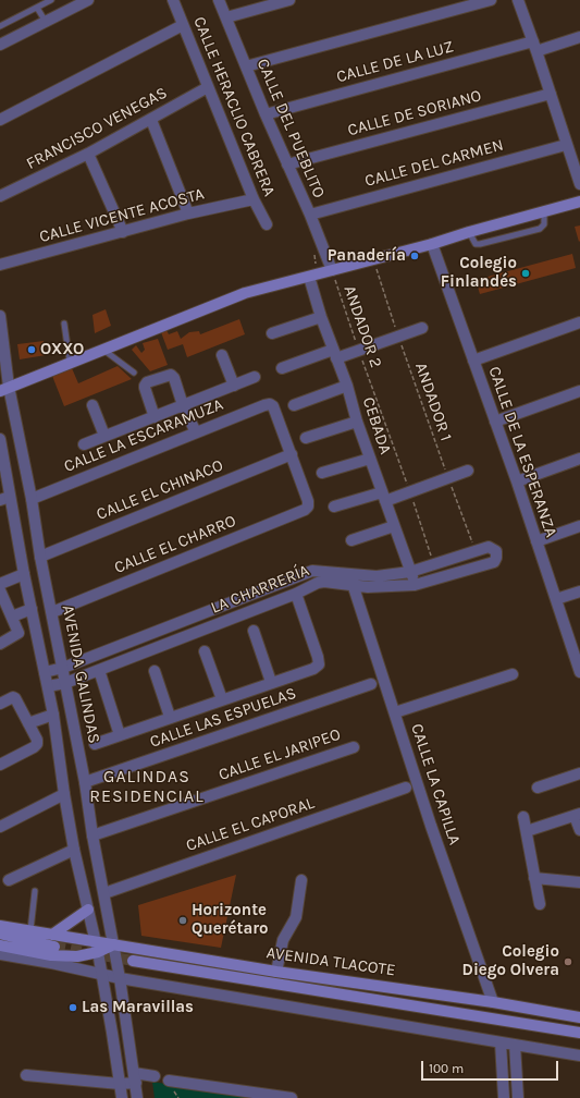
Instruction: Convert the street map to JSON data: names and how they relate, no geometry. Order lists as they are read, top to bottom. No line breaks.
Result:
{"streets":{"main road":["AVENIDA TLACOTE"],"street":["CALLE DE LA LUZ","CALLE HERACLIO CABRERA","CALLE DE SORIANO","FRANCISCO VENEGAS","CALLE DEL PUEBLITO","CALLE DEL CARMEN","CALLE VICENTE ACOSTA","CEBADA","CALLE LA ESCARAMUZA","CALLE DE LA ESPERANZA","CALLE EL CHINACO","CALLE EL CHARRO","LA CHARRERÍA","AVENIDA GALINDAS","CALLE LAS ESPUELAS","CALLE EL JARIPEO","CALLE LA CAPILLA","CALLE EL CAPORAL"],"path":["ANDADOR 2","ANDADOR 1"]},"crossings":[["CALLE DE LA LUZ","CALLE DEL PUEBLITO"],["CALLE HERACLIO CABRERA","FRANCISCO VENEGAS"],["CALLE HERACLIO CABRERA","CALLE VICENTE ACOSTA"],["CALLE DE SORIANO","CALLE DEL PUEBLITO"],["CALLE DEL PUEBLITO","CALLE DEL CARMEN"],["CALLE DEL PUEBLITO","ANDADOR 2"],["ANDADOR 2","LA CHARRERÍA"],["ANDADOR 1","LA CHARRERÍA"],["CEBADA","LA CHARRERÍA"],["CALLE LA ESCARAMUZA","CALLE EL CHINACO"],["CALLE LA ESCARAMUZA","CALLE EL CHARRO"],["CALLE LA ESCARAMUZA","AVENIDA GALINDAS"],["CALLE EL CHINACO","CALLE EL CHARRO"],["CALLE EL CHINACO","AVENIDA GALINDAS"],["CALLE EL CHARRO","AVENIDA GALINDAS"],["LA CHARRERÍA","AVENIDA GALINDAS"],["LA CHARRERÍA","CALLE LA CAPILLA"],["AVENIDA GALINDAS","CALLE LAS ESPUELAS"],["AVENIDA GALINDAS","CALLE EL JARIPEO"],["AVENIDA GALINDAS","CALLE EL CAPORAL"],["AVENIDA GALINDAS","AVENIDA TLACOTE"],["CALLE LA CAPILLA","AVENIDA TLACOTE"]],"districts":["GALINDAS RESIDENCIAL"],"places":["Panadería","Colegio Finlandés","OXXO","Horizonte Querétaro","Colegio Diego Olvera","Las Maravillas"],"scale_bar":"100 m"}
